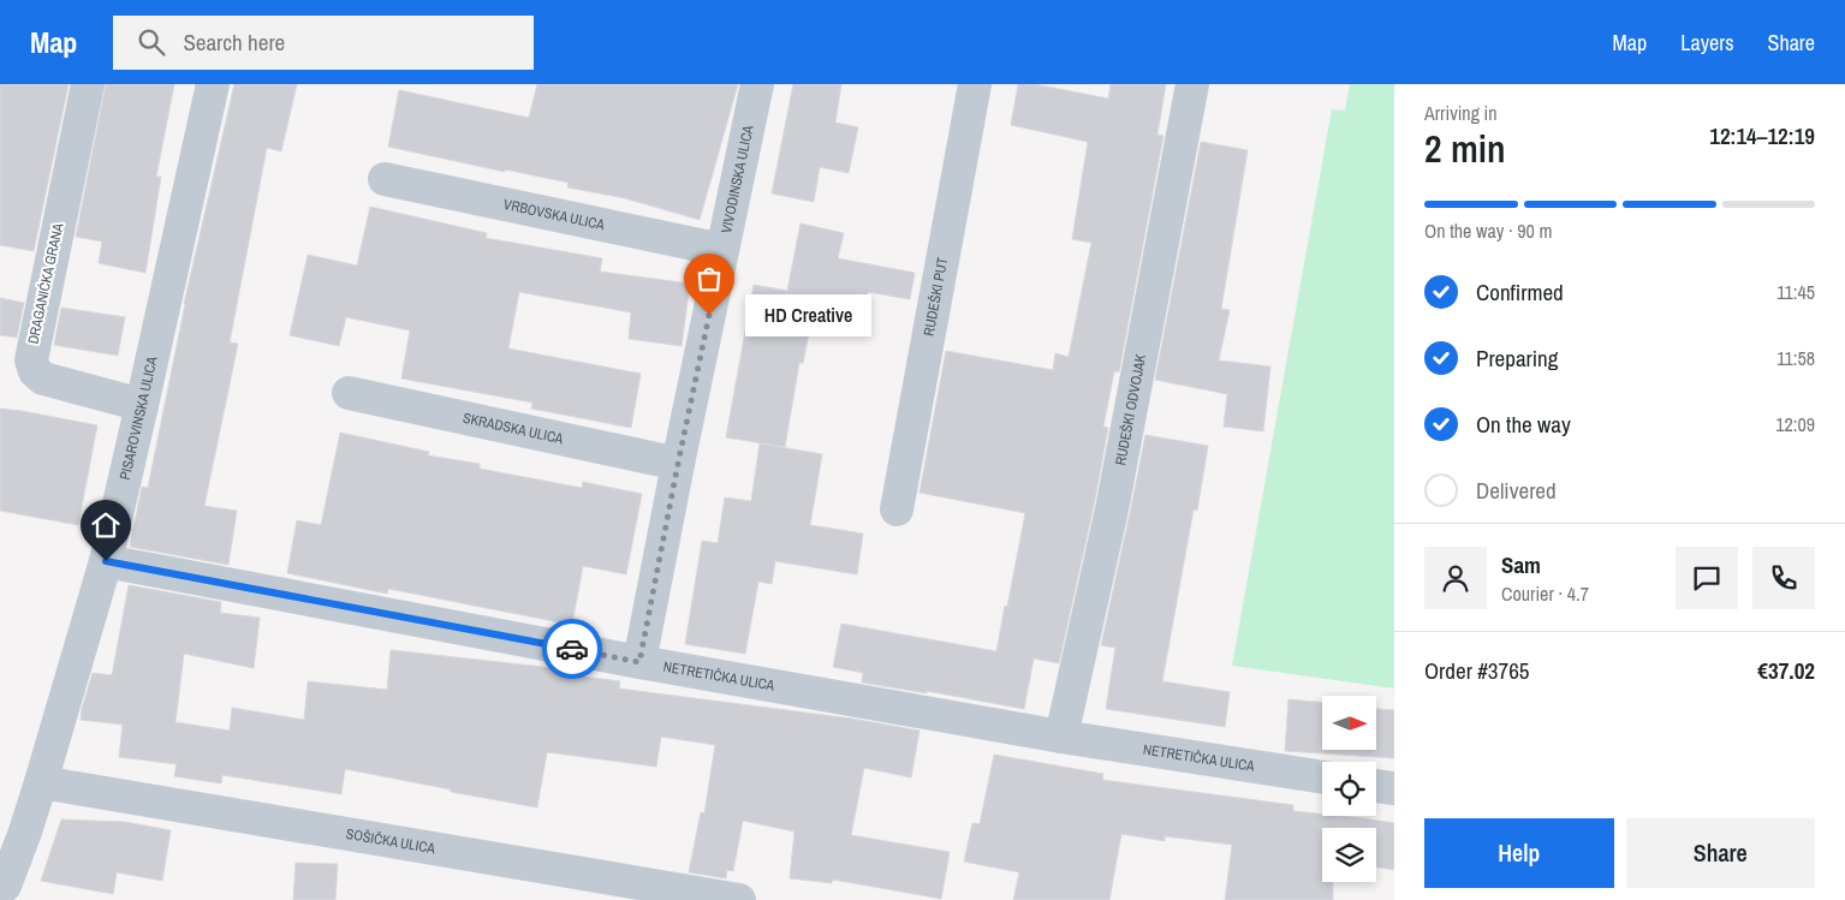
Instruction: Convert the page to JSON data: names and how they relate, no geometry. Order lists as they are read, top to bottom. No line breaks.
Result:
{"streets":{"street":["VIVODINSKA ULICA","VRBOVSKA ULICA","DRAGANIĆKA GRANA","RUDEŠKI PUT","RUDEŠKI ODVOJAK","PISAROVINSKA ULICA","SKRADSKA ULICA","NETRETIČKA ULICA","SOŠIČKA ULICA"]},"crossings":[["VIVODINSKA ULICA","VRBOVSKA ULICA"],["VIVODINSKA ULICA","SKRADSKA ULICA"],["VIVODINSKA ULICA","NETRETIČKA ULICA"],["DRAGANIĆKA GRANA","PISAROVINSKA ULICA"],["RUDEŠKI ODVOJAK","NETRETIČKA ULICA"],["PISAROVINSKA ULICA","NETRETIČKA ULICA"],["PISAROVINSKA ULICA","SOŠIČKA ULICA"]],"places":["HD Creative"],"north":"right","page":{"header":"Map","search":"Search here","nav":["Map","Layers","Share"],"heading":["2 min","Arriving in","12:14–12:19"],"panel":["Sam","Courier · 4.7","Order #3765","€37.02"],"bar":"On the way · 90 m","list":[["Confirmed","11:45"],["Preparing","11:58"],["On the way","12:09"],"Delivered"],"bubble":"HD Creative","buttons":["Help","Share"]}}
